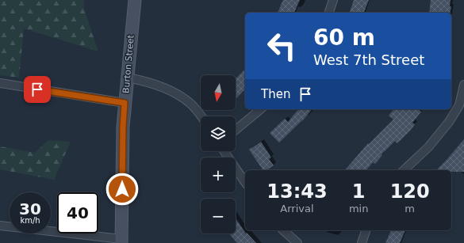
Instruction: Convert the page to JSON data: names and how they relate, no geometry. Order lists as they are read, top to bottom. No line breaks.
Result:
{"streets":{"street":["Burton Street"]},"north":"bottom","page":{"turn":["60 m","West 7th Street"],"map_buttons":["+","−"],"then":"Then","eta":["13:43","Arrival","1","min","120","m"],"speed":"30 km/h","limit":"40"}}
